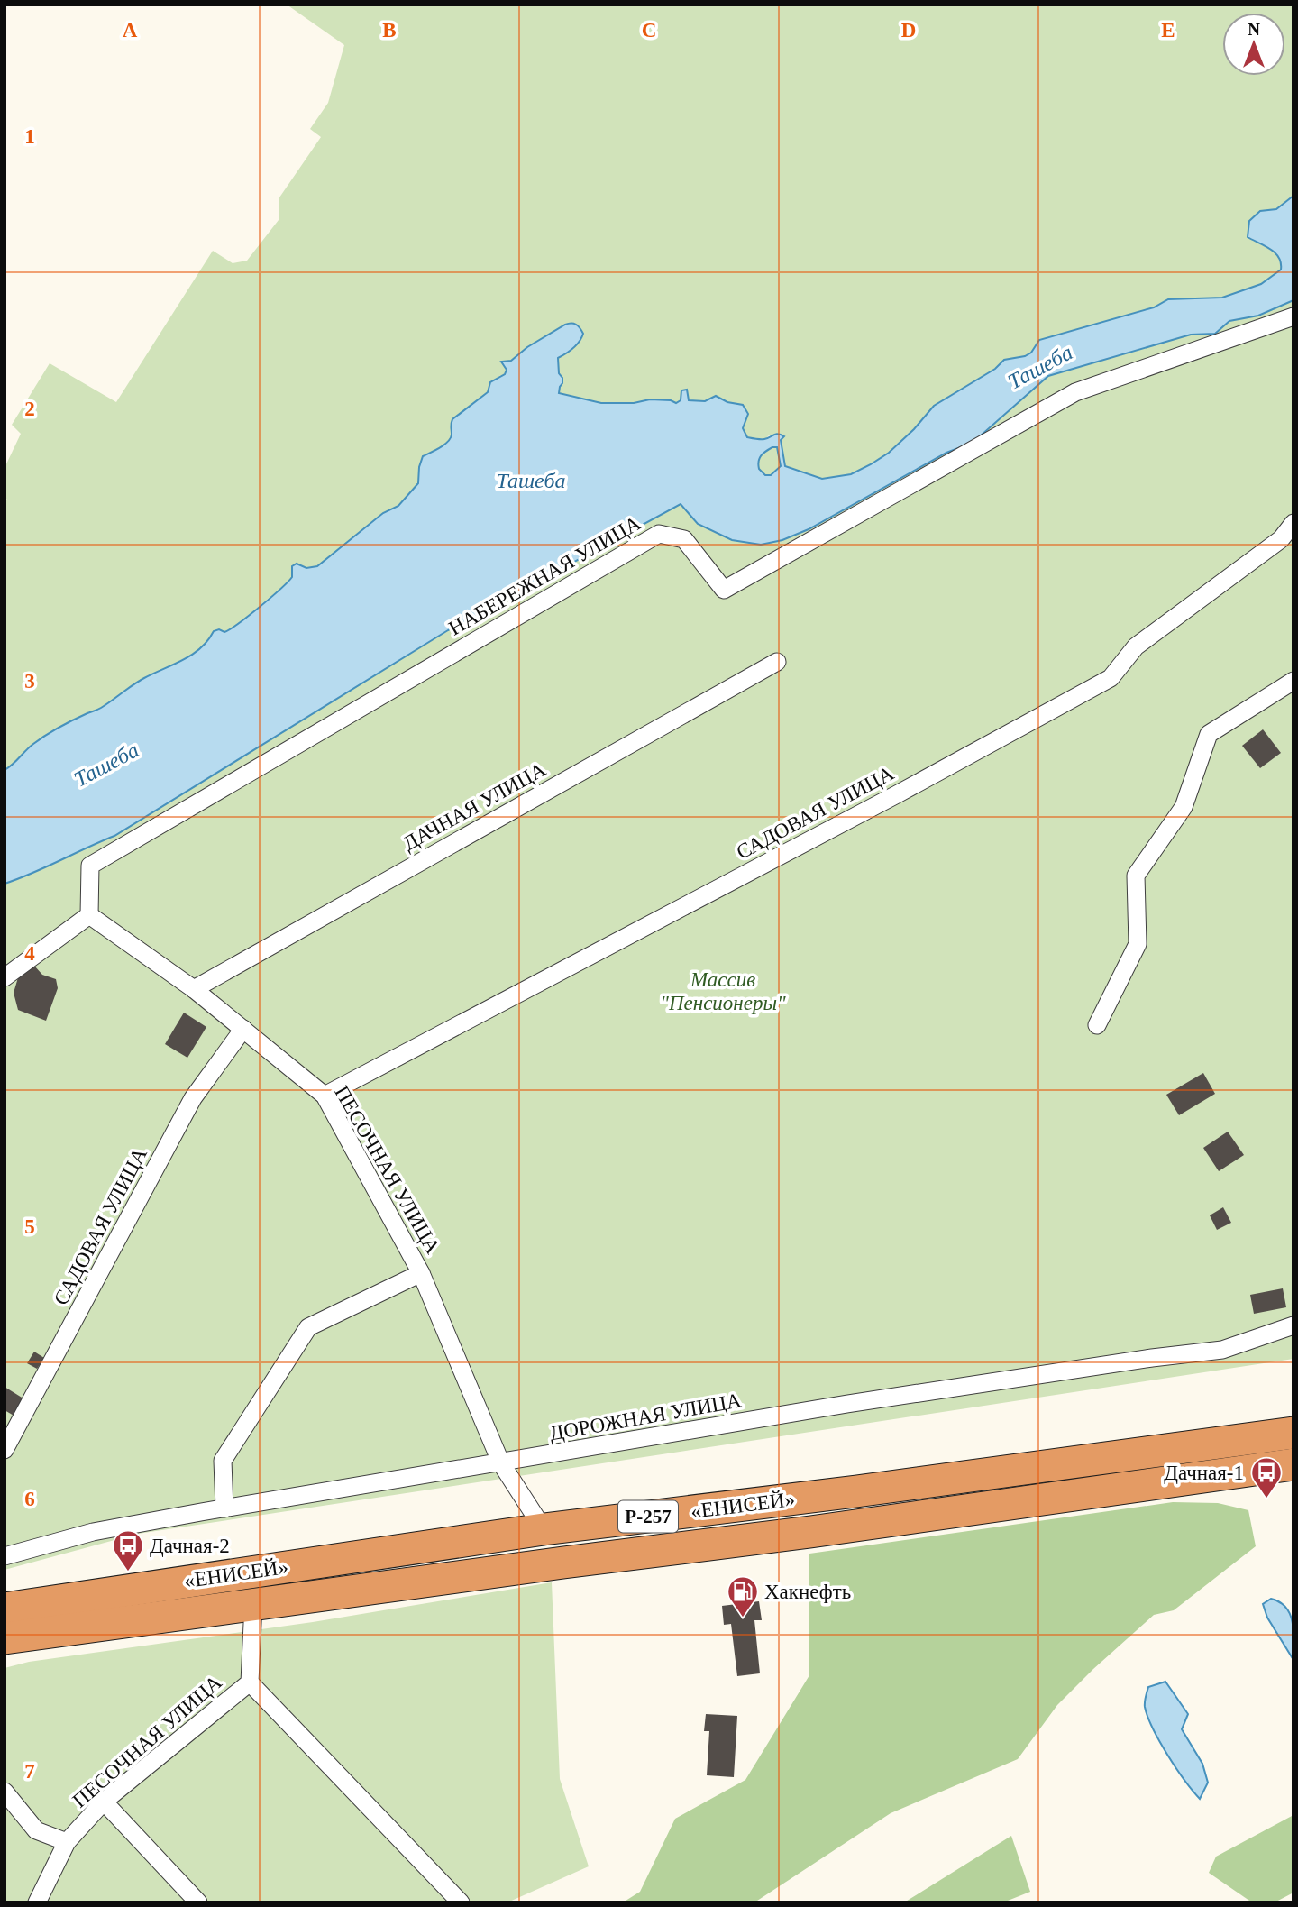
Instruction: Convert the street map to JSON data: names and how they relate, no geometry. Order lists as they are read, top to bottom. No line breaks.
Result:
{"streets":{"highway":["«ЕНИСЕЙ»","Р-257"],"street":["НАБЕРЕЖНАЯ УЛИЦА","ДАЧНАЯ УЛИЦА","САДОВАЯ УЛИЦА","ПЕСОЧНАЯ УЛИЦА","ДОРОЖНАЯ УЛИЦА"]},"crossings":[["НАБЕРЕЖНАЯ УЛИЦА","ПЕСОЧНАЯ УЛИЦА"],["ДАЧНАЯ УЛИЦА","ПЕСОЧНАЯ УЛИЦА"],["САДОВАЯ УЛИЦА","ПЕСОЧНАЯ УЛИЦА"],["ПЕСОЧНАЯ УЛИЦА","ДОРОЖНАЯ УЛИЦА"],["ПЕСОЧНАЯ УЛИЦА","«ЕНИСЕЙ»"]],"water":["Ташеба"],"parks":["Массив \"Пенсионеры\""],"places":{"bus stop":["Дачная-1","Дачная-2"],"fuel station":["Хакнефть"]},"north":"top","grid":{"columns":["A","B","C","D","E"],"rows":["1","2","3","4","5","6","7"]}}
